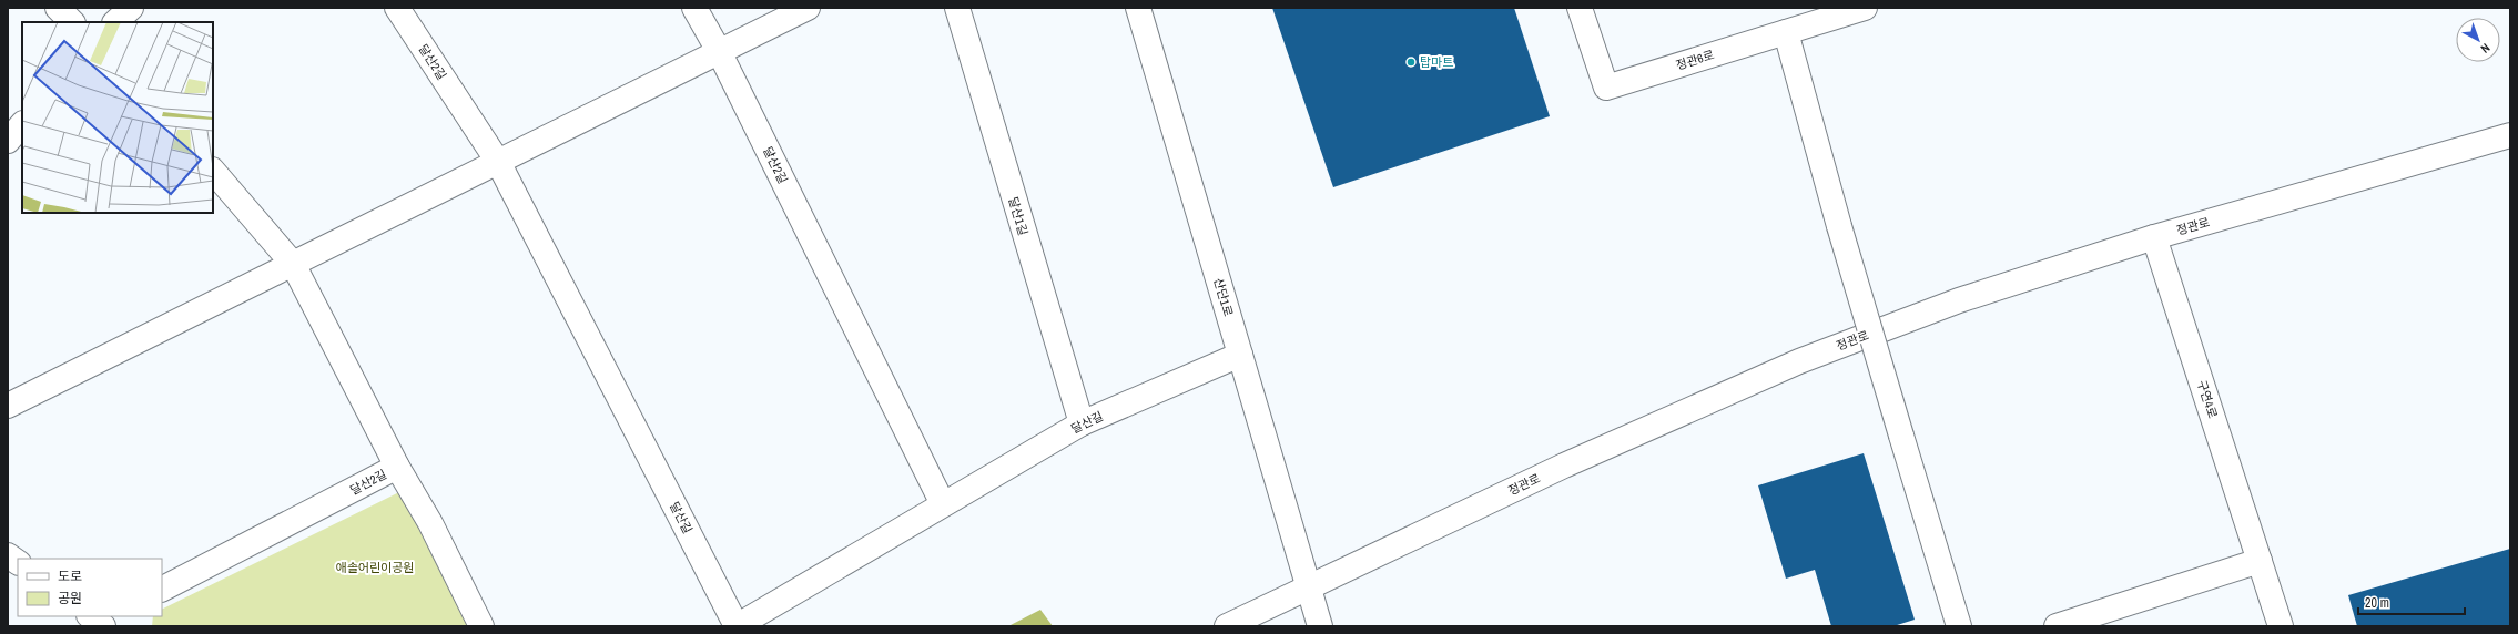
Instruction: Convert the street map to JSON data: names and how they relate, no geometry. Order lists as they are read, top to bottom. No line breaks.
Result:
{"streets":{"street":["정관6로","달산2길","달산1길","정관로","산단1로","구연4로","달산길"]},"crossings":[["달산2길","달산길"],["달산1길","달산길"],["정관로","산단1로"],["정관로","구연4로"],["산단1로","달산길"]],"parks":["애솔어린이공원"],"places":["탑마트"],"legend":["도로","공원"],"scale_bar":"20 m","north":"bottom right"}
